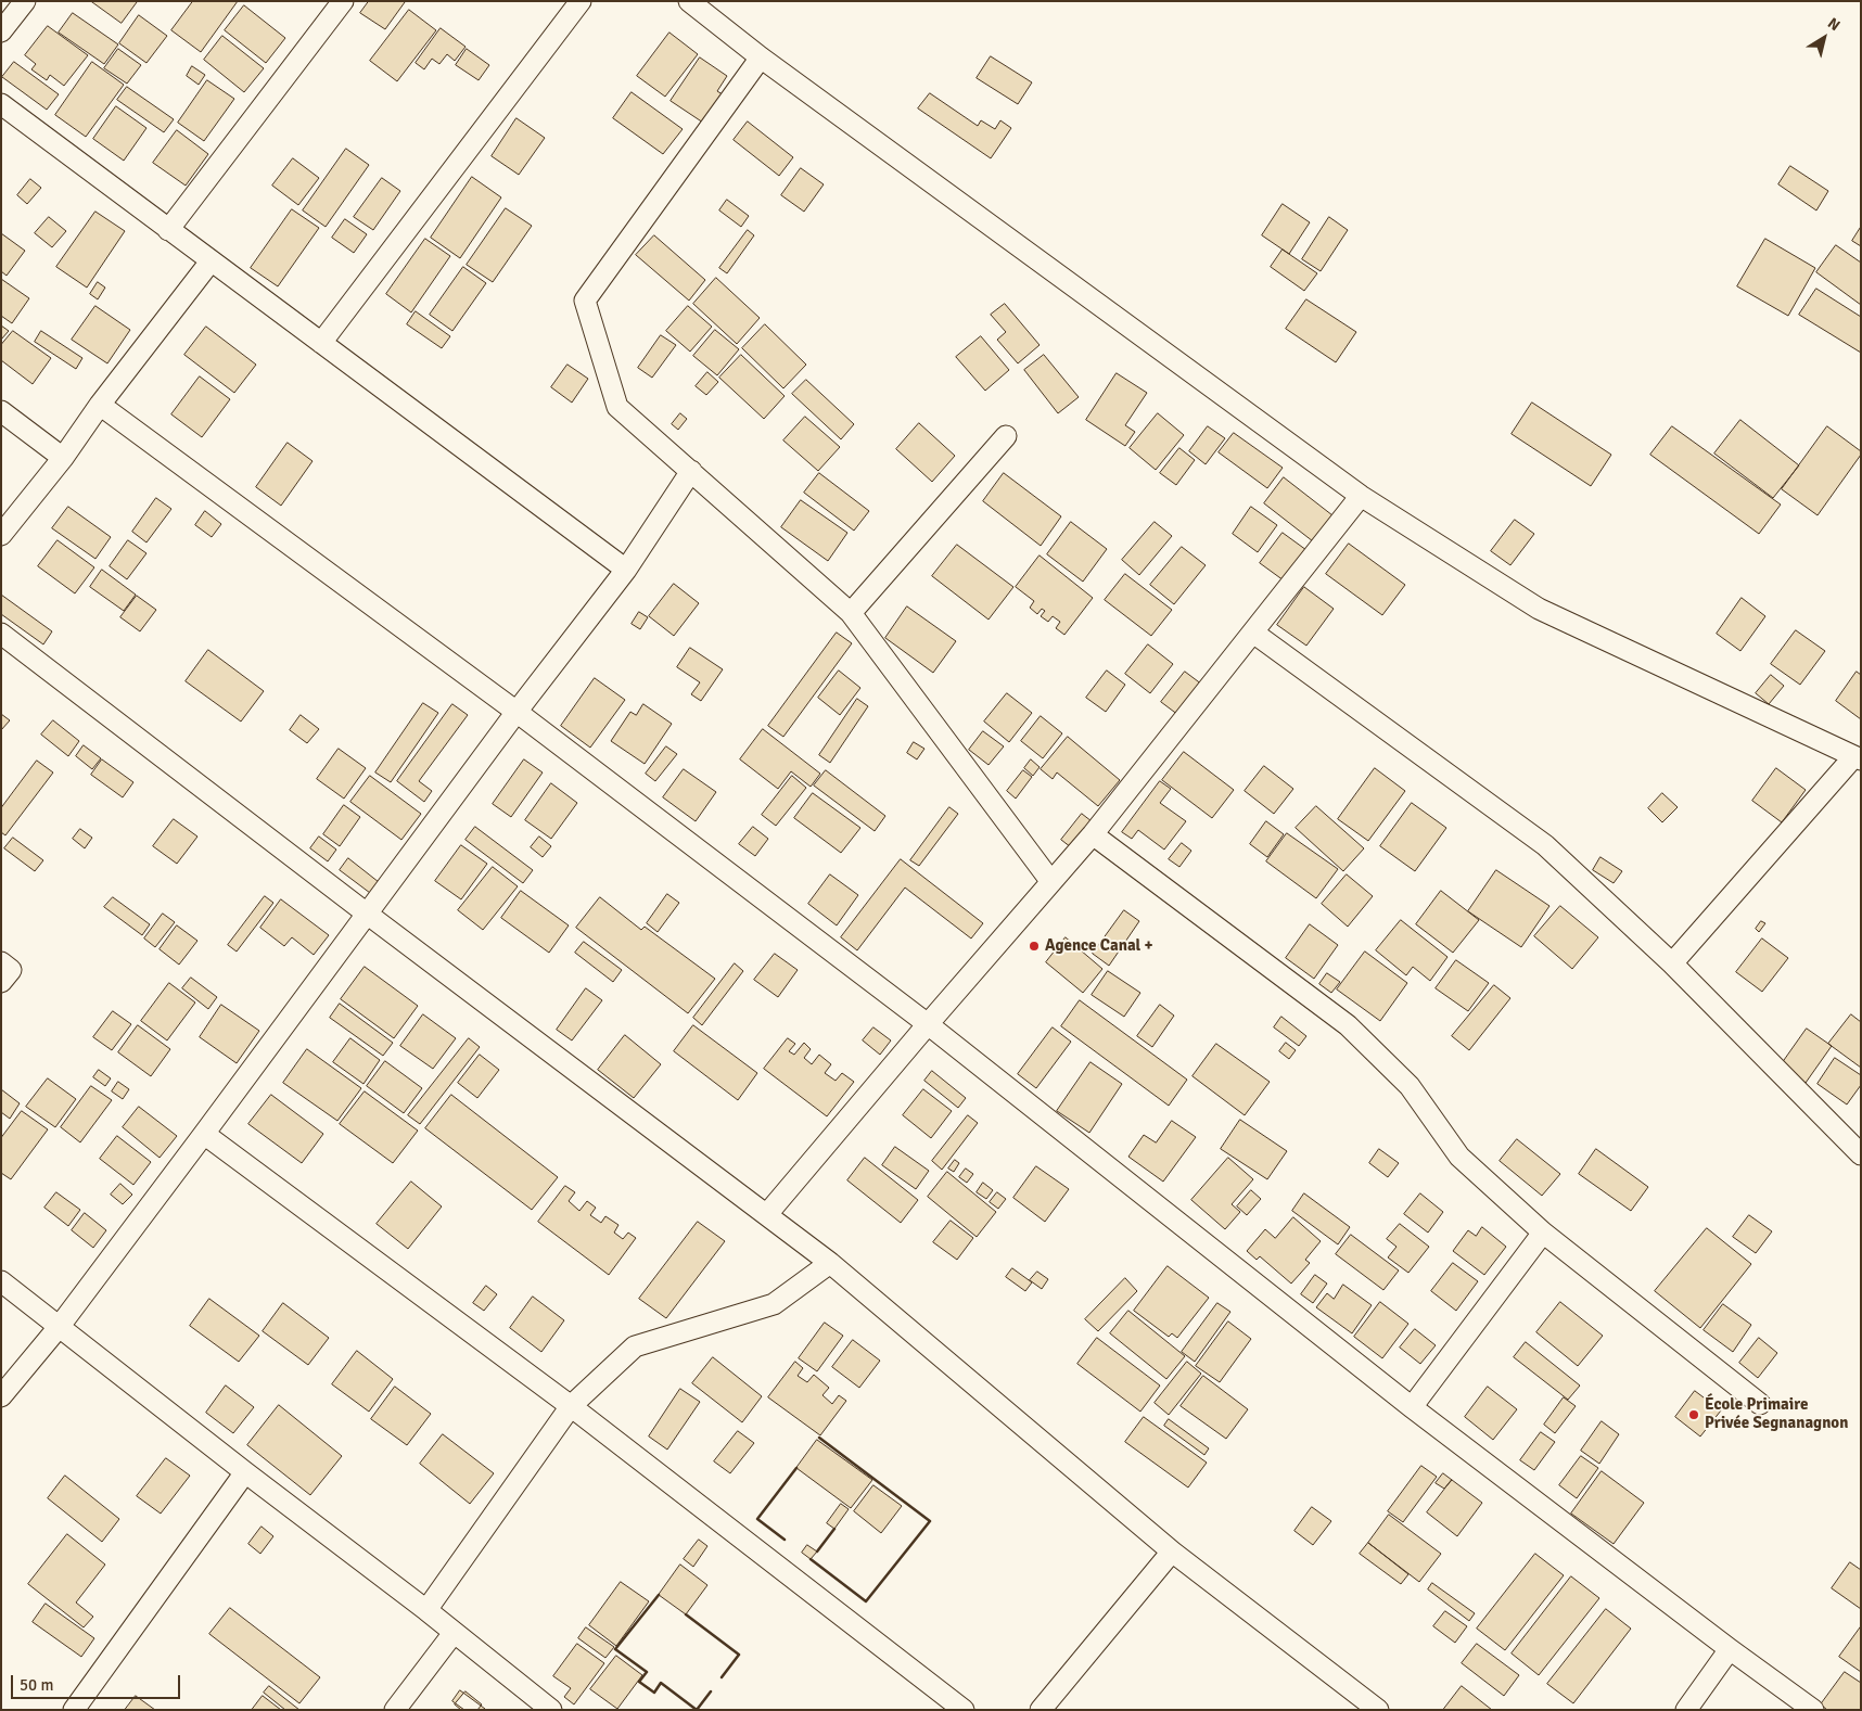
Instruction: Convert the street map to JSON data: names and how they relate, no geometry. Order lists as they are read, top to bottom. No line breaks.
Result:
{"places":["Agence Canal +","École Primaire Privée Segnanagnon"],"scale_bar":"50 m","north":"top right"}
